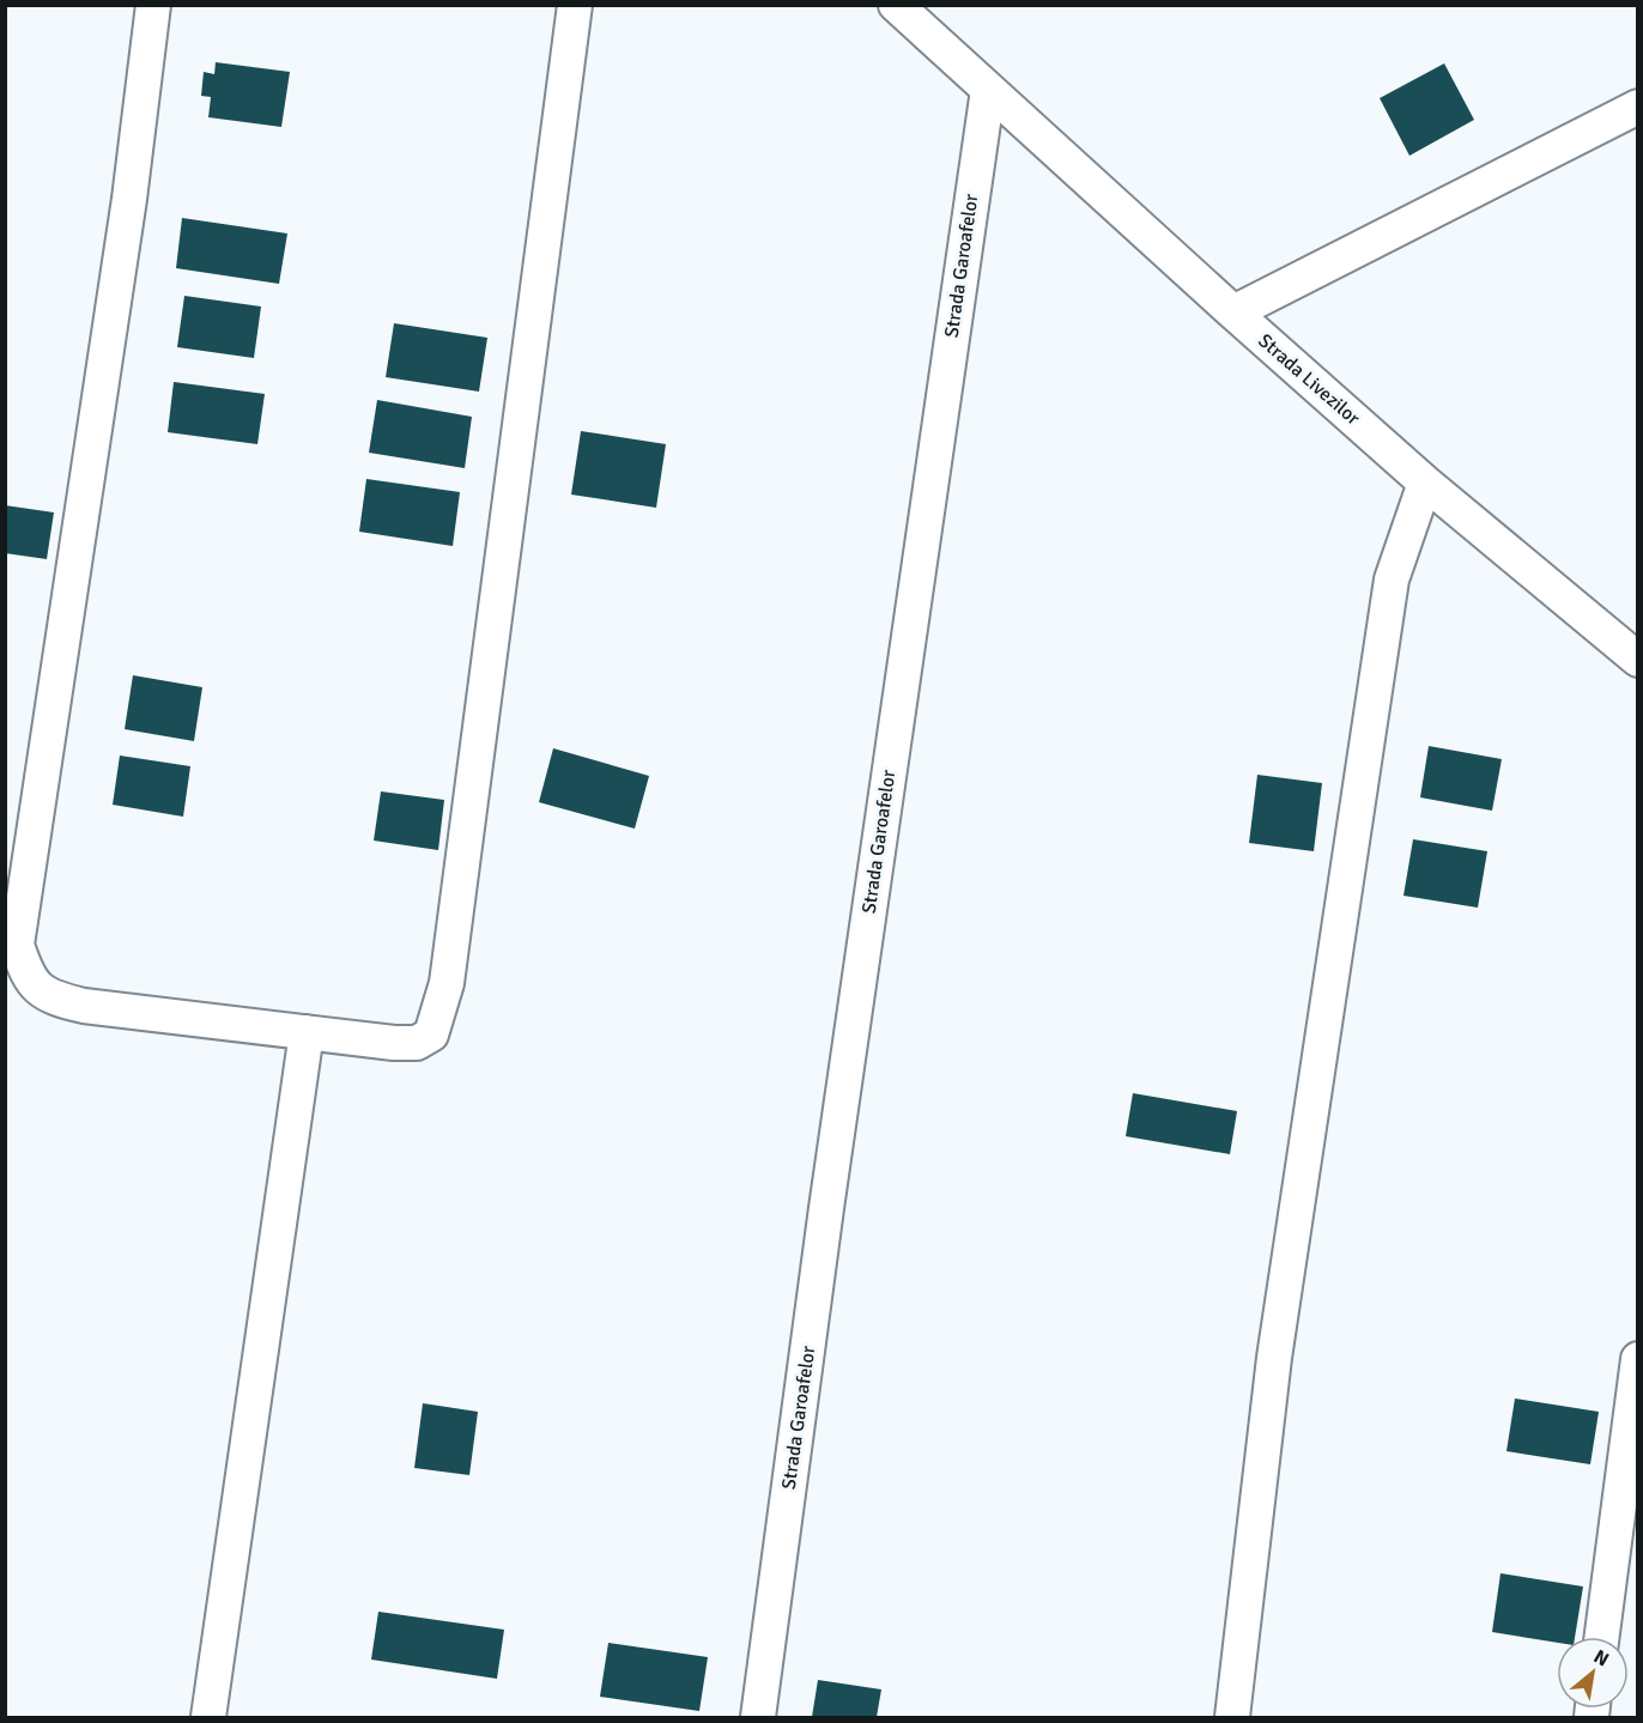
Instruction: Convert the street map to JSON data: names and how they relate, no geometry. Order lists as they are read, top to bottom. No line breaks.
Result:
{"streets":{"street":["Strada Garoafelor","Strada Livezilor"]},"crossings":[["Strada Garoafelor","Strada Livezilor"]],"north":"top right"}
